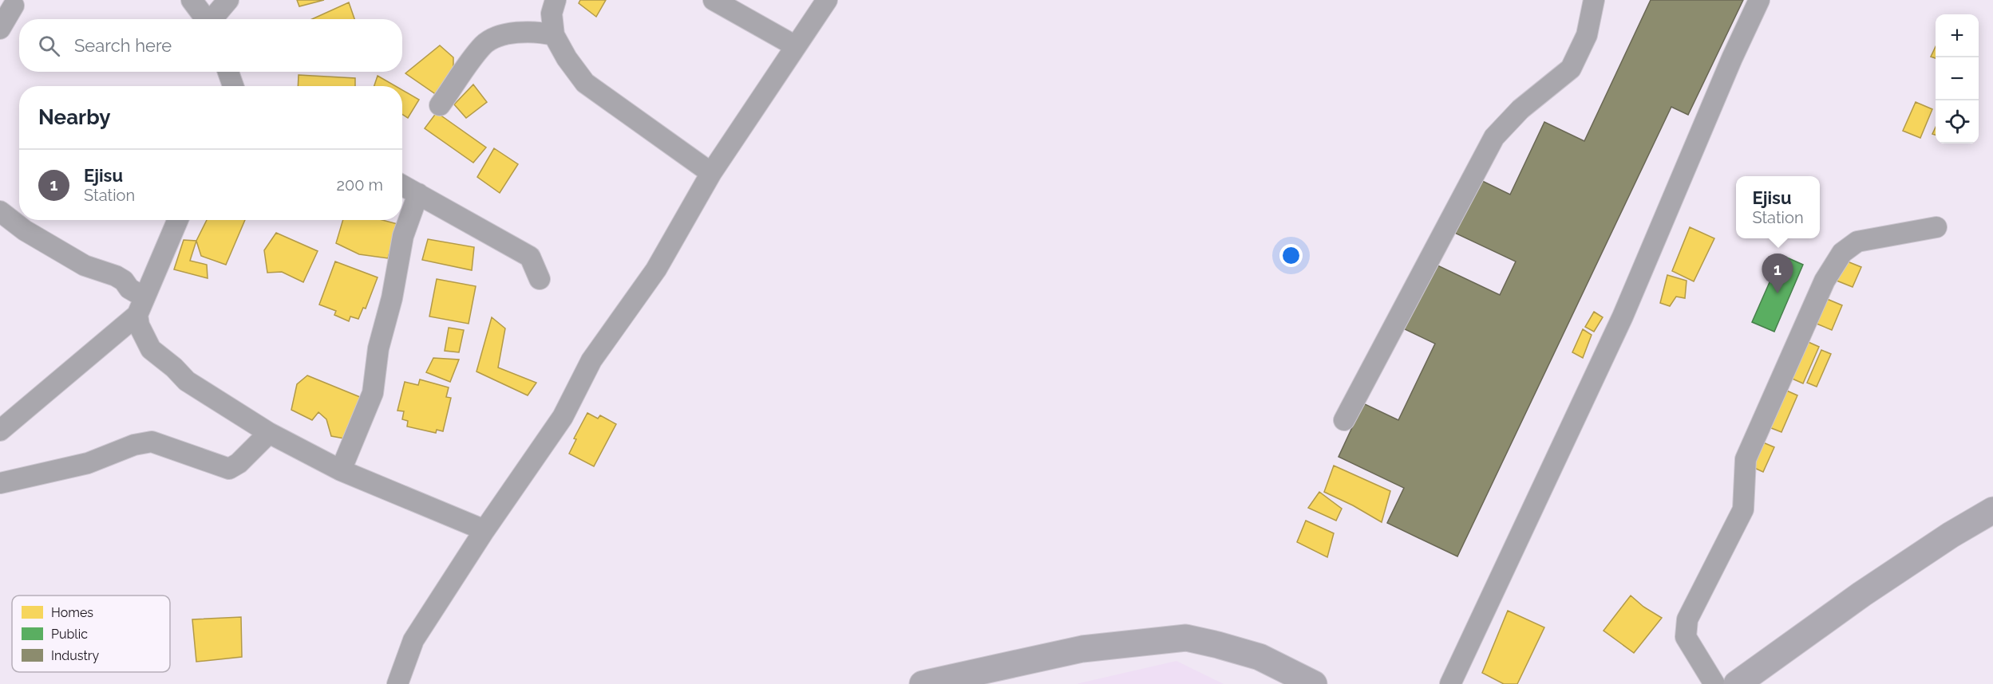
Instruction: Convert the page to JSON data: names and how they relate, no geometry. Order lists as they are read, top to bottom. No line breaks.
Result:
{"legend":["Homes","Public","Industry"],"page":{"map_buttons":["+","−"],"search":"Search here","heading":"Nearby","list":[{"mark":"1","name":"Ejisu","note":"Station","value":"200 m"}],"popup":["Ejisu","Station"],"pins":"1"}}
